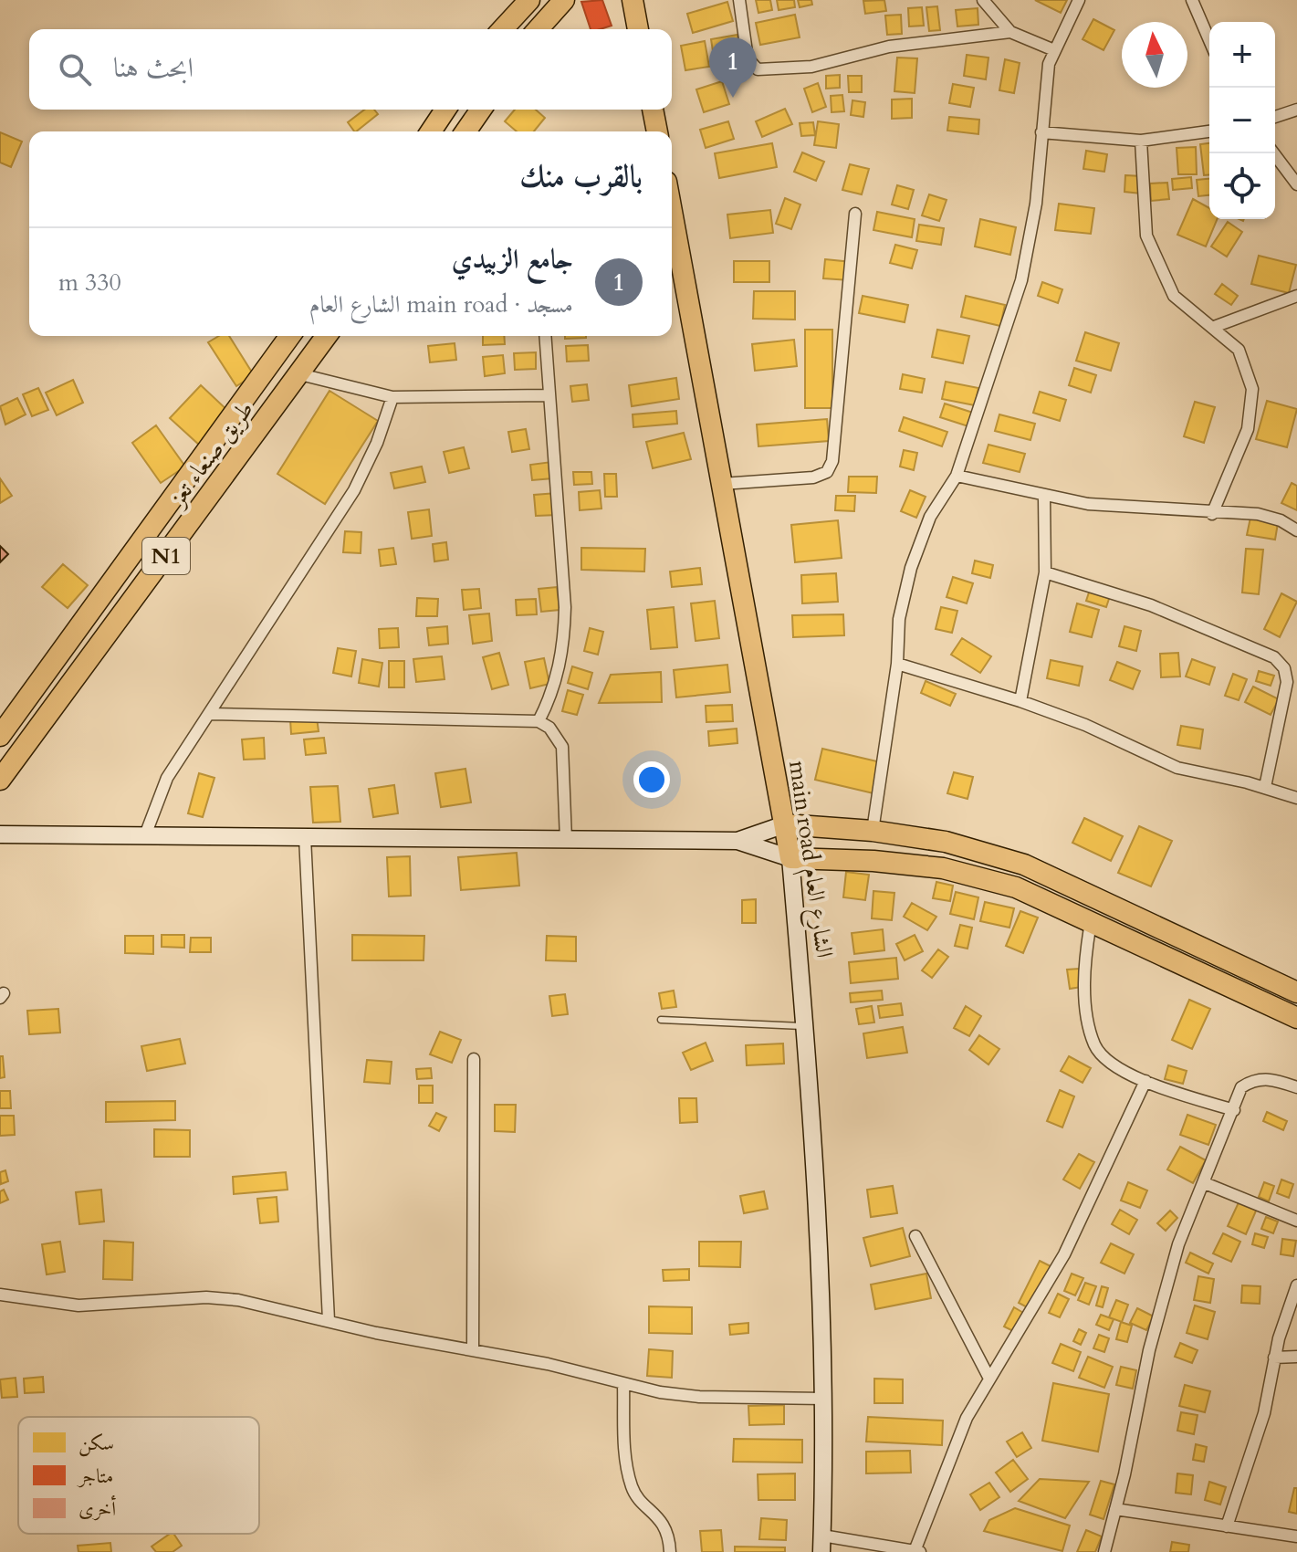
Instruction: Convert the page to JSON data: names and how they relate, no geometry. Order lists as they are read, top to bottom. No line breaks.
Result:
{"streets":{"highway":["طريق صنعاء تعز","N1","main road الشارع العام"]},"legend":["سكن","متاجر","أخرى"],"north":"top","page":{"map_buttons":["+","−"],"search":"ابحث هنا","pins":"1","heading":"بالقرب منك","list":[{"mark":"1","name":"جامع الزبيدي","note":"مسجد · main road الشارع العام","value":"330 m"}]}}
